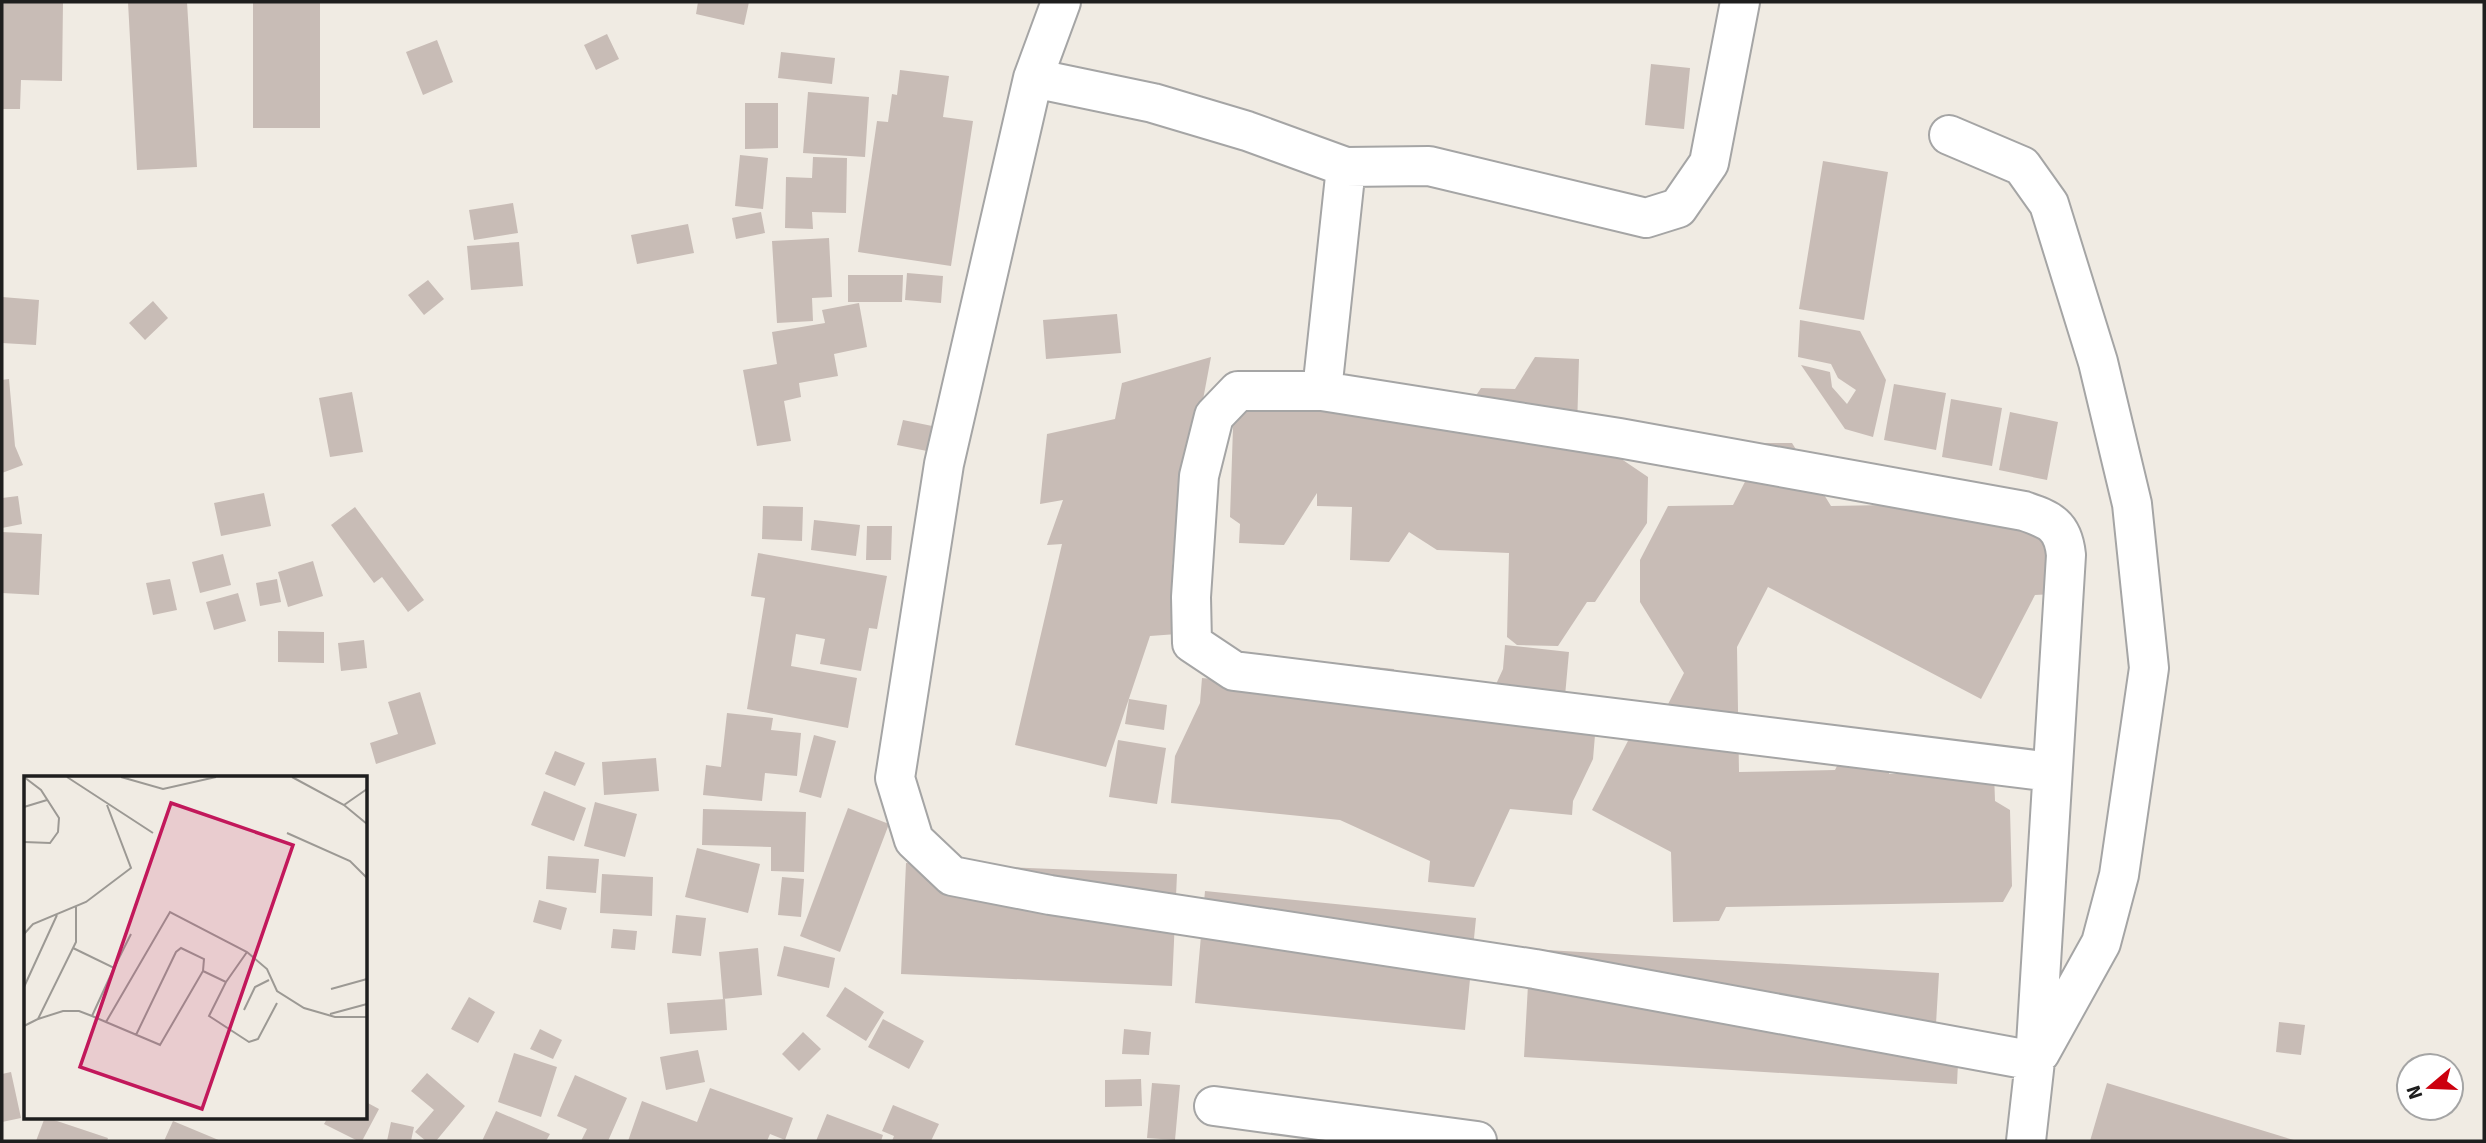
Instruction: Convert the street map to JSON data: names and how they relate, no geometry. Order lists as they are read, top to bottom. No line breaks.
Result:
{"north":"left"}
